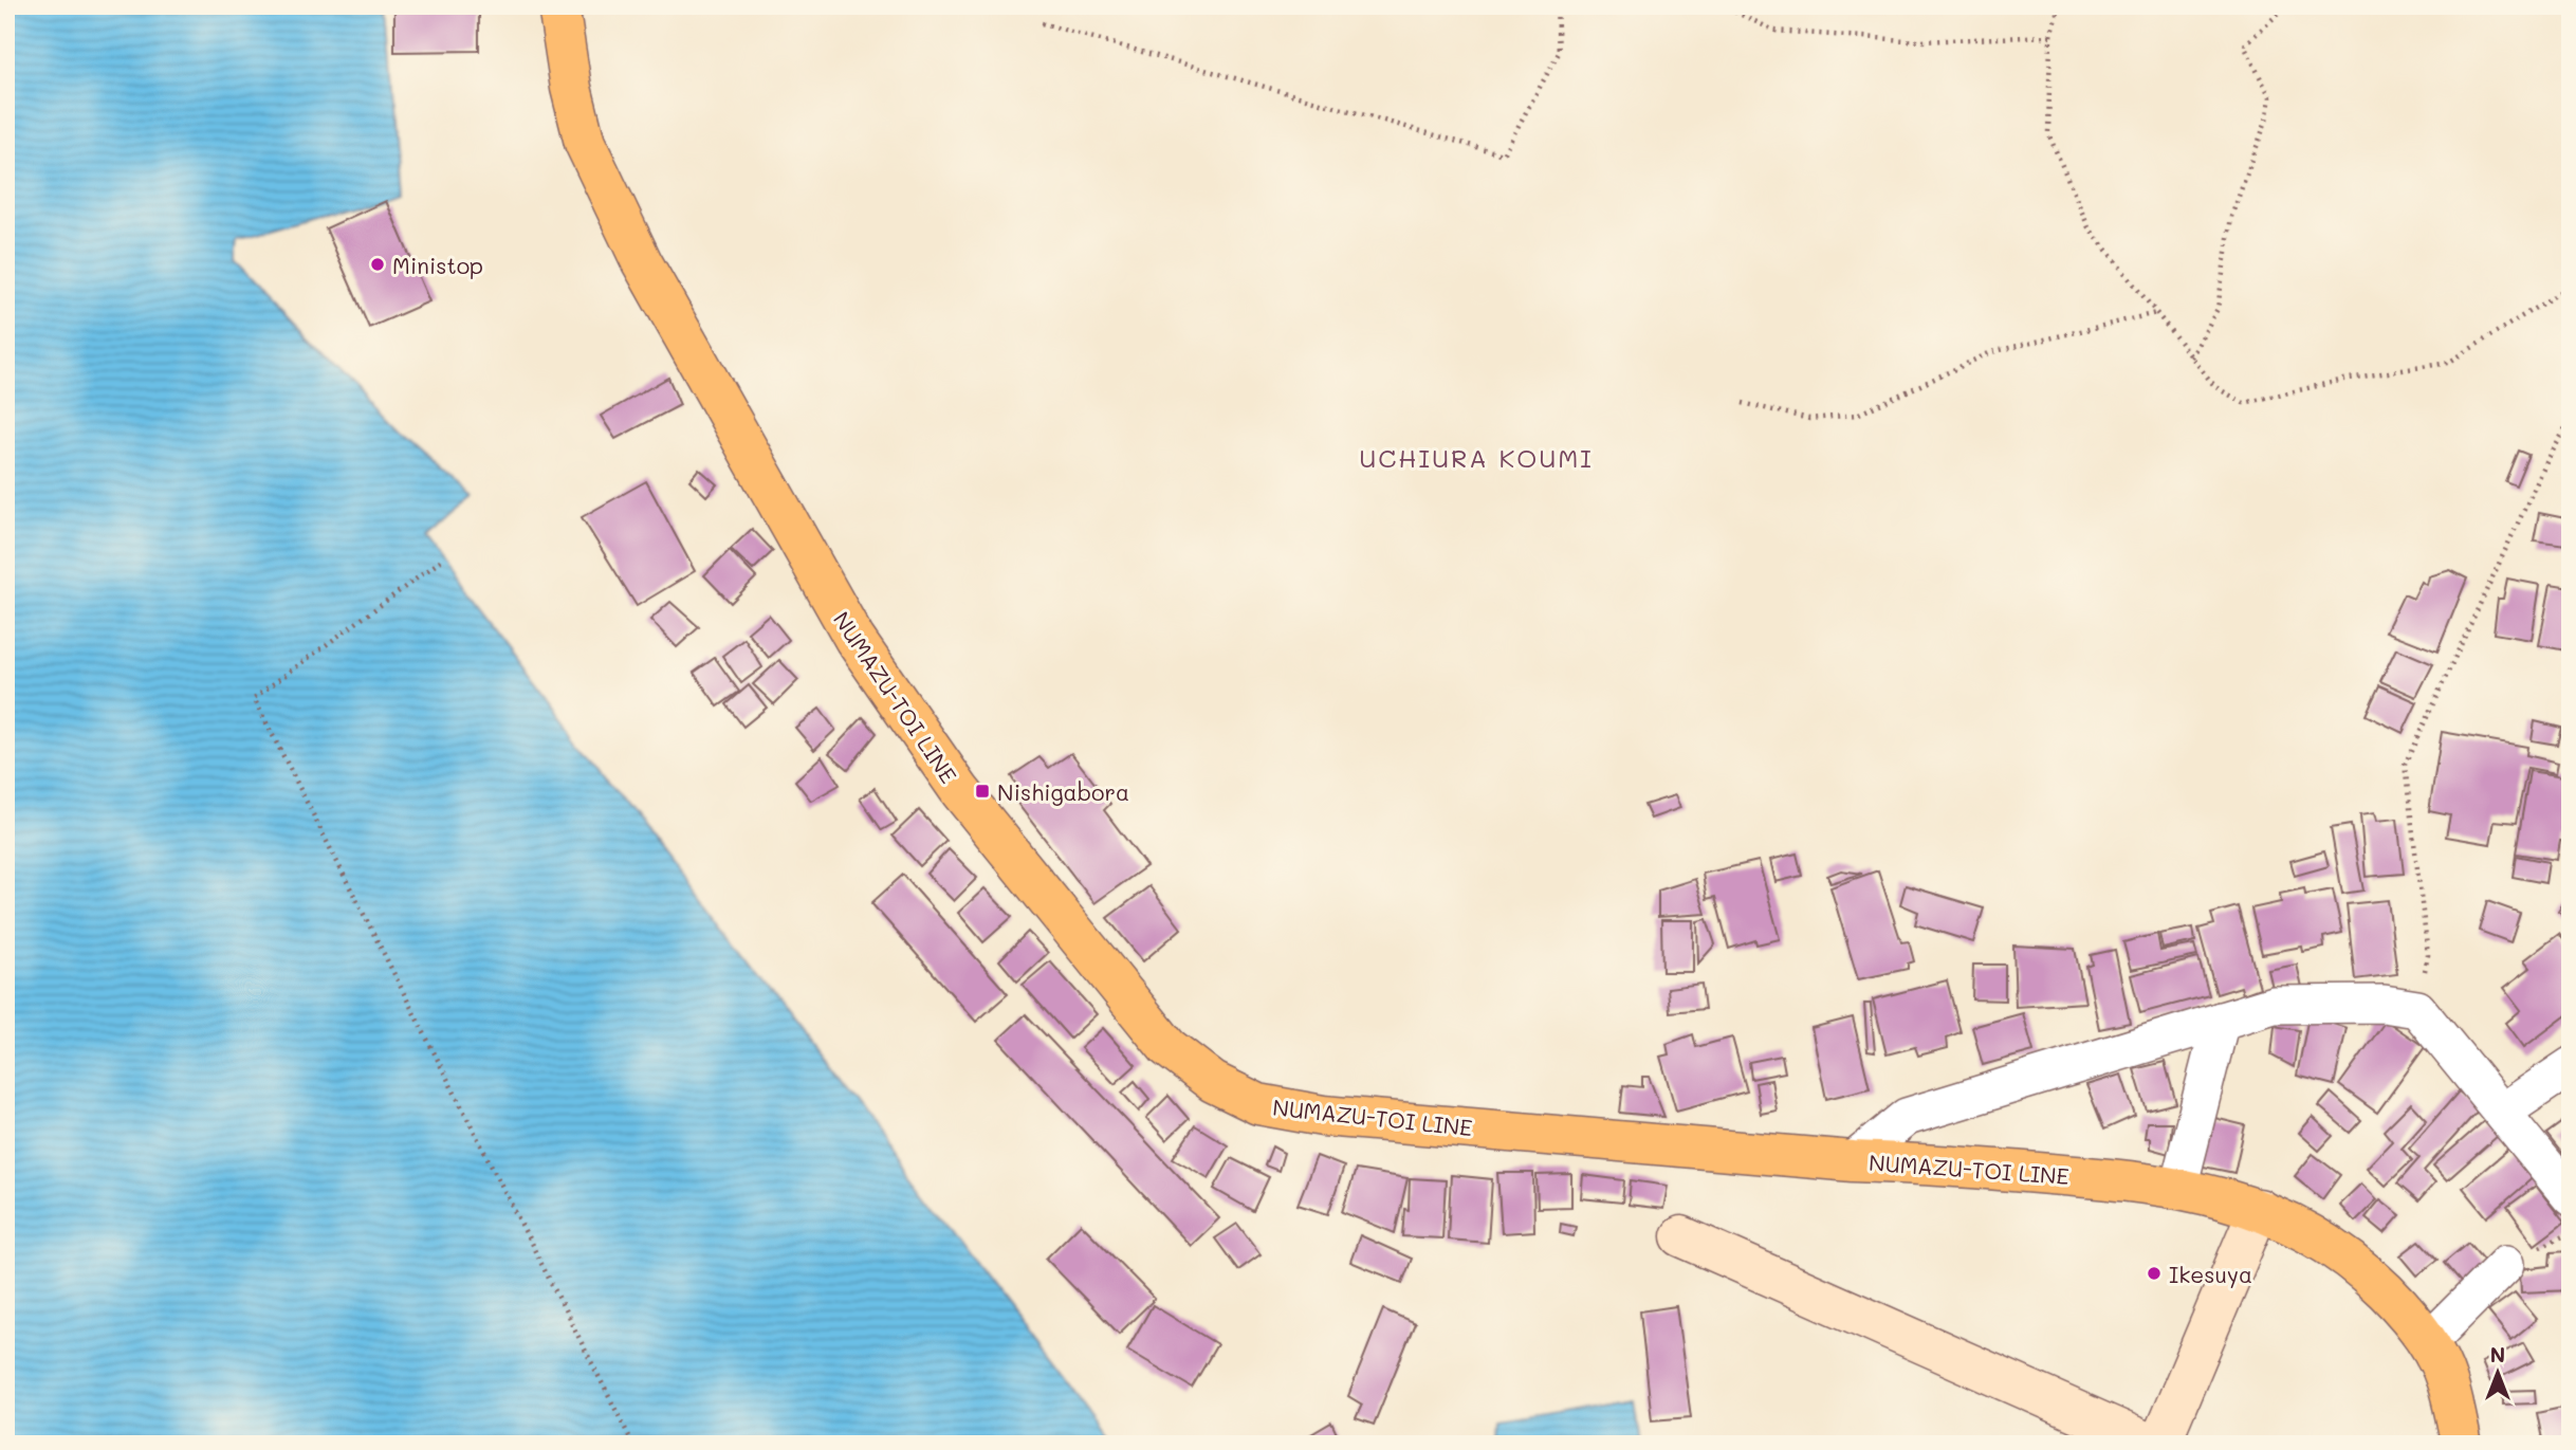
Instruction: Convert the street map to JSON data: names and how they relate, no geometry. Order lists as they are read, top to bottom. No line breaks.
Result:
{"streets":{"main road":["NUMAZU-TOI LINE"]},"districts":["UCHIURA KOUMI"],"places":{"other":["Ministop","Ikesuya"],"transit":["Nishigabora"]},"north":"top"}
